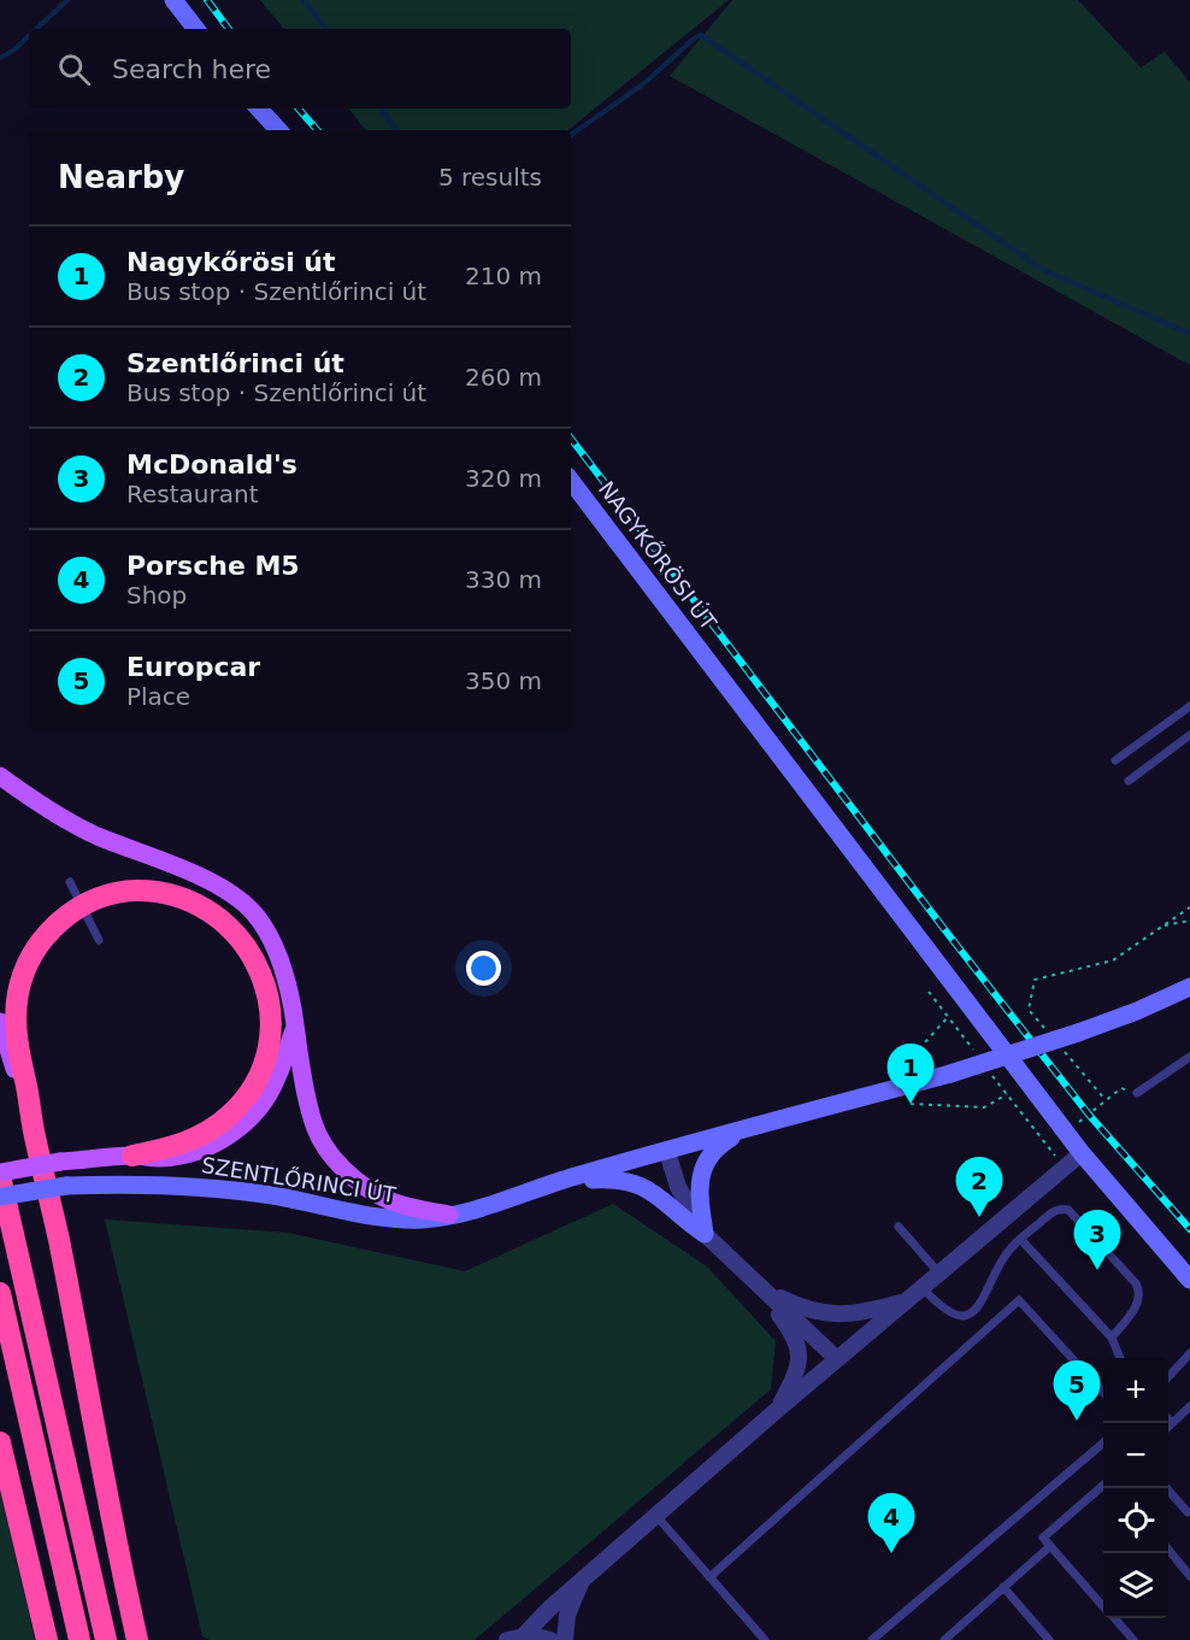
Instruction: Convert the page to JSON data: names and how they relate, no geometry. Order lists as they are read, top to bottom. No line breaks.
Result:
{"streets":{"main road":["NAGYKŐRÖSI ÚT","SZENTLŐRINCI ÚT"]},"page":{"search":"Search here","heading":["Nearby","5 results"],"list":[{"mark":"1","name":"Nagykőrösi út","note":"Bus stop · Szentlőrinci út","value":"210 m"},{"mark":"2","name":"Szentlőrinci út","note":"Bus stop · Szentlőrinci út","value":"260 m"},{"mark":"3","name":"McDonald's","note":"Restaurant","value":"320 m"},{"mark":"4","name":"Porsche M5","note":"Shop","value":"330 m"},{"mark":"5","name":"Europcar","note":"Place","value":"350 m"}],"pins":["1","2","3","5","4"],"map_buttons":["+","−"]}}
